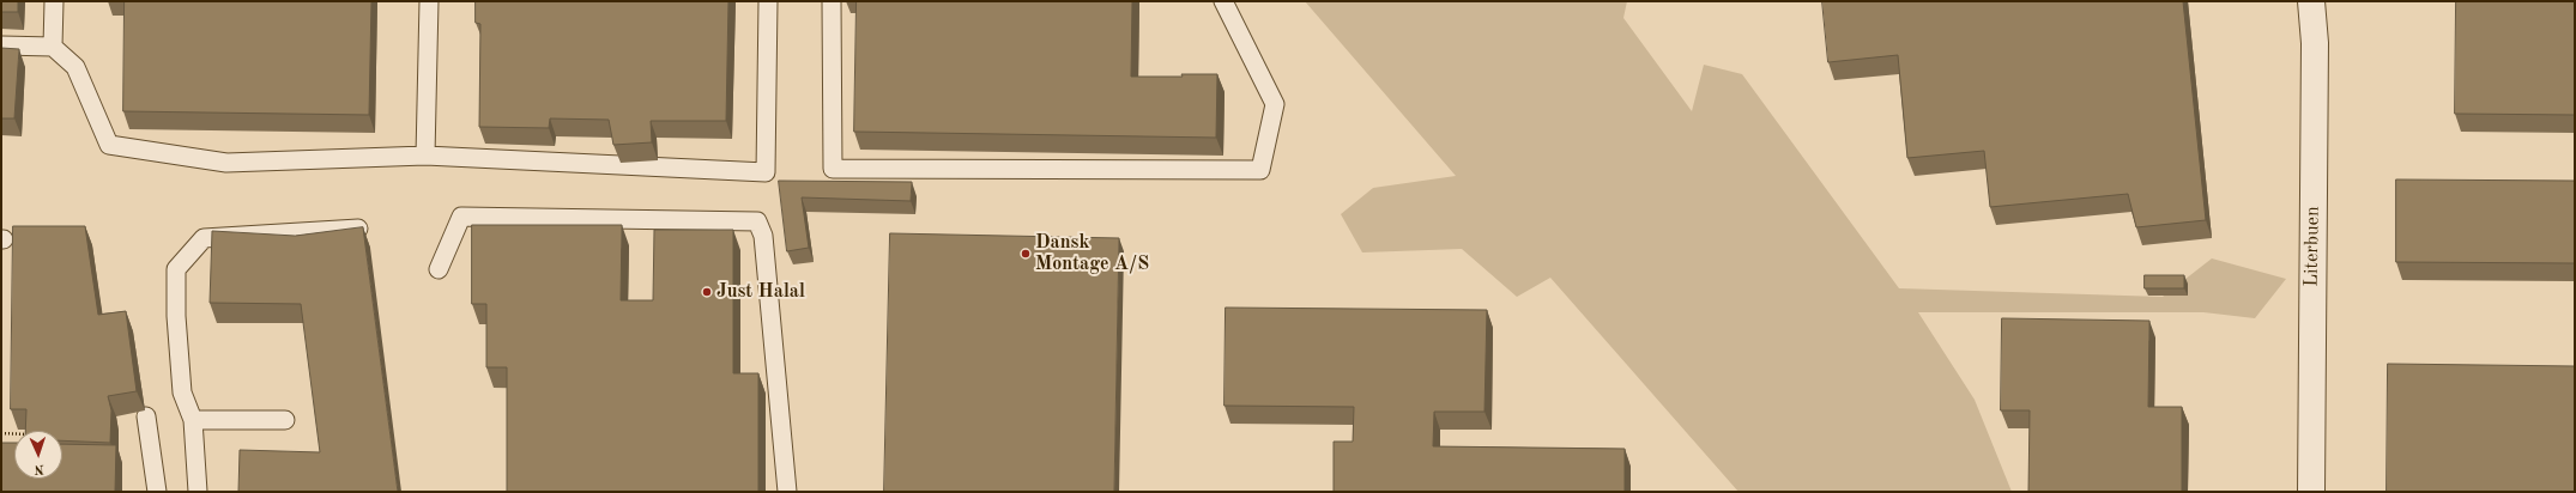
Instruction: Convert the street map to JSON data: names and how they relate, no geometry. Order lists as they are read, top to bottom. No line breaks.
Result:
{"streets":{"street":["Literbuen"]},"places":["Dansk Montage A/S","Just Halal"],"north":"bottom"}
